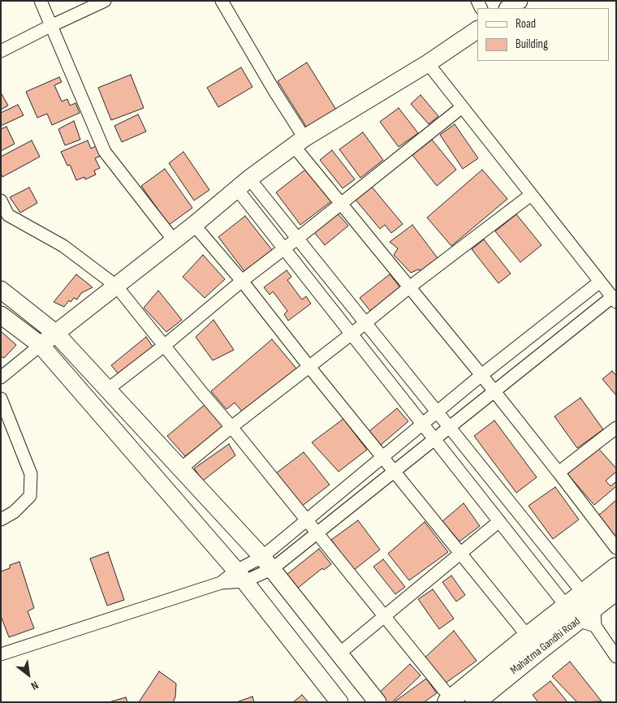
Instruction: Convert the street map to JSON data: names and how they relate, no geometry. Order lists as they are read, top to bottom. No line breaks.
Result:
{"streets":{"main road":["Mahatma Gandhi Road"]},"legend":["Road","Building"],"north":"bottom right"}
